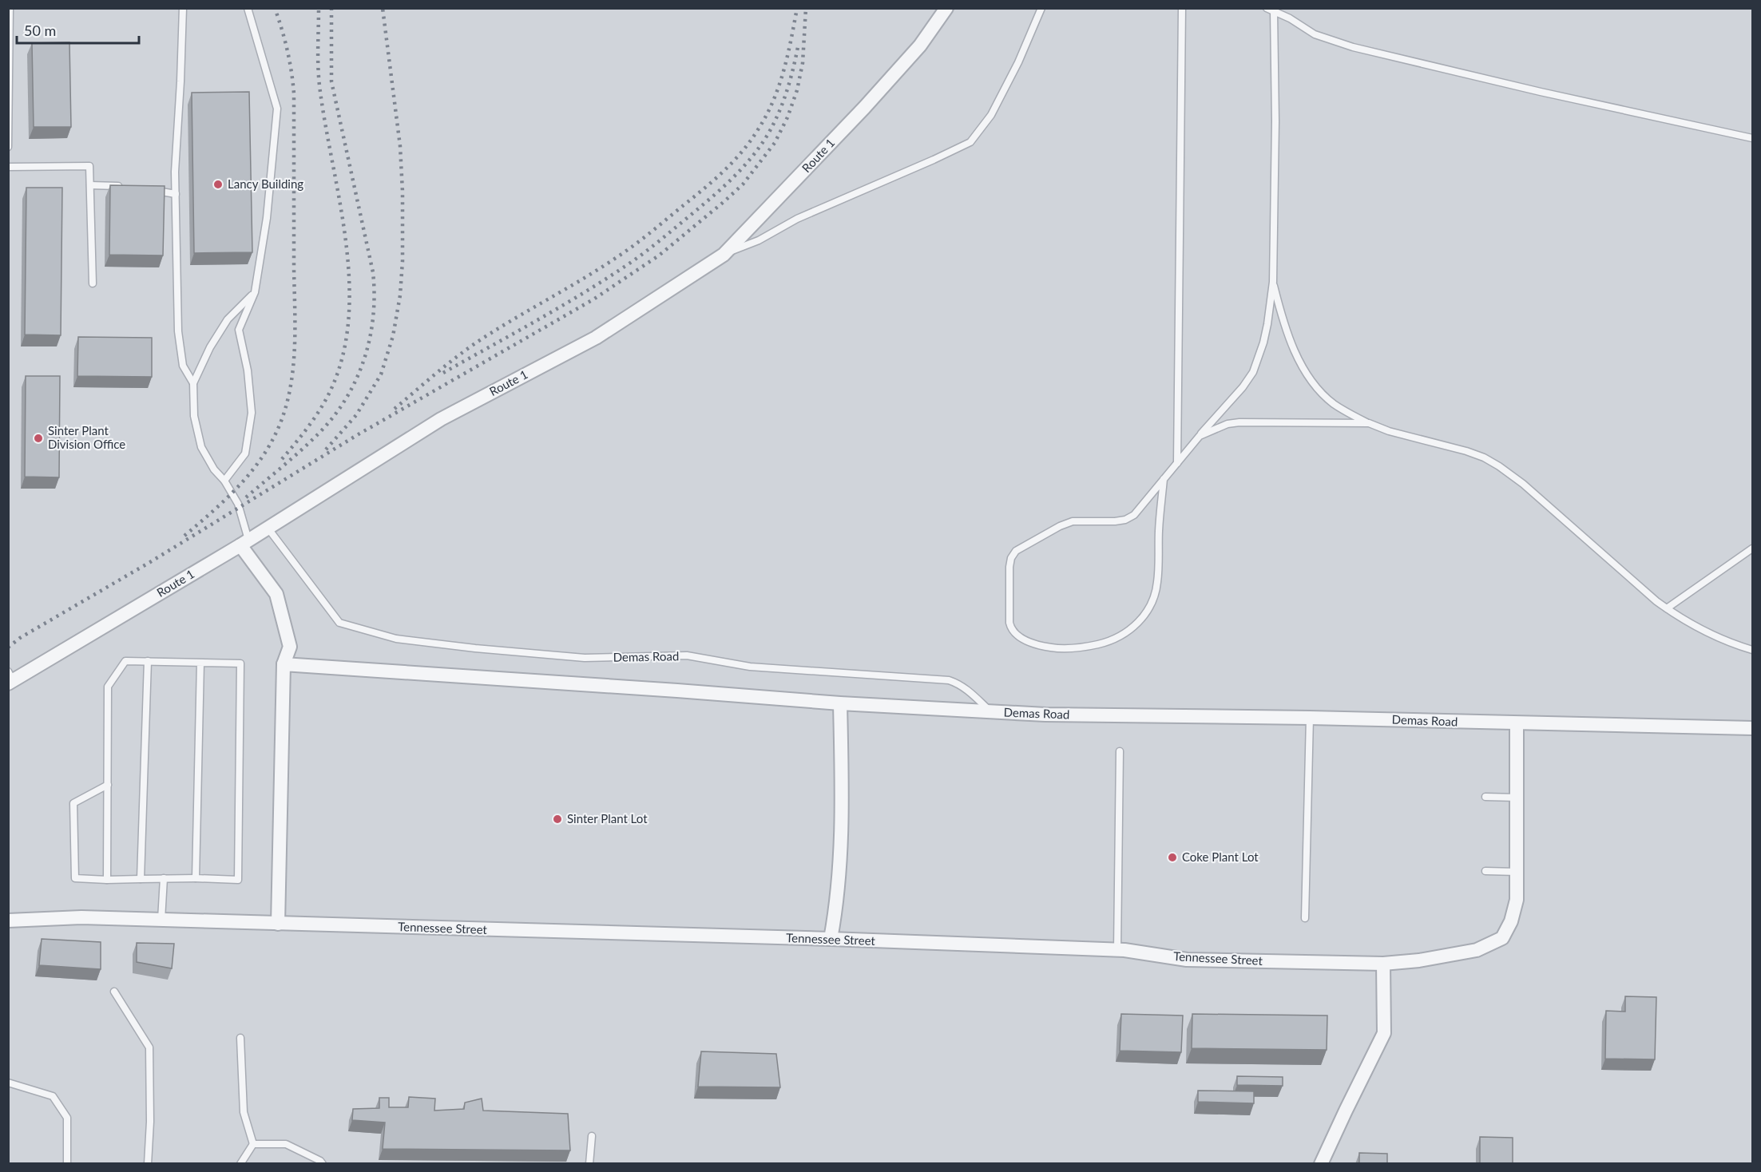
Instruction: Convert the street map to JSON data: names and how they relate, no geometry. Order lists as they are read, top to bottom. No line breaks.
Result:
{"streets":{"street":["Route 1","Demas Road","Tennessee Street"]},"crossings":[["Route 1","Demas Road"],["Demas Road","Tennessee Street"]],"places":["Lancy Building","Sinter Plant Division Office","Sinter Plant Lot","Coke Plant Lot"],"scale_bar":"50 m"}
